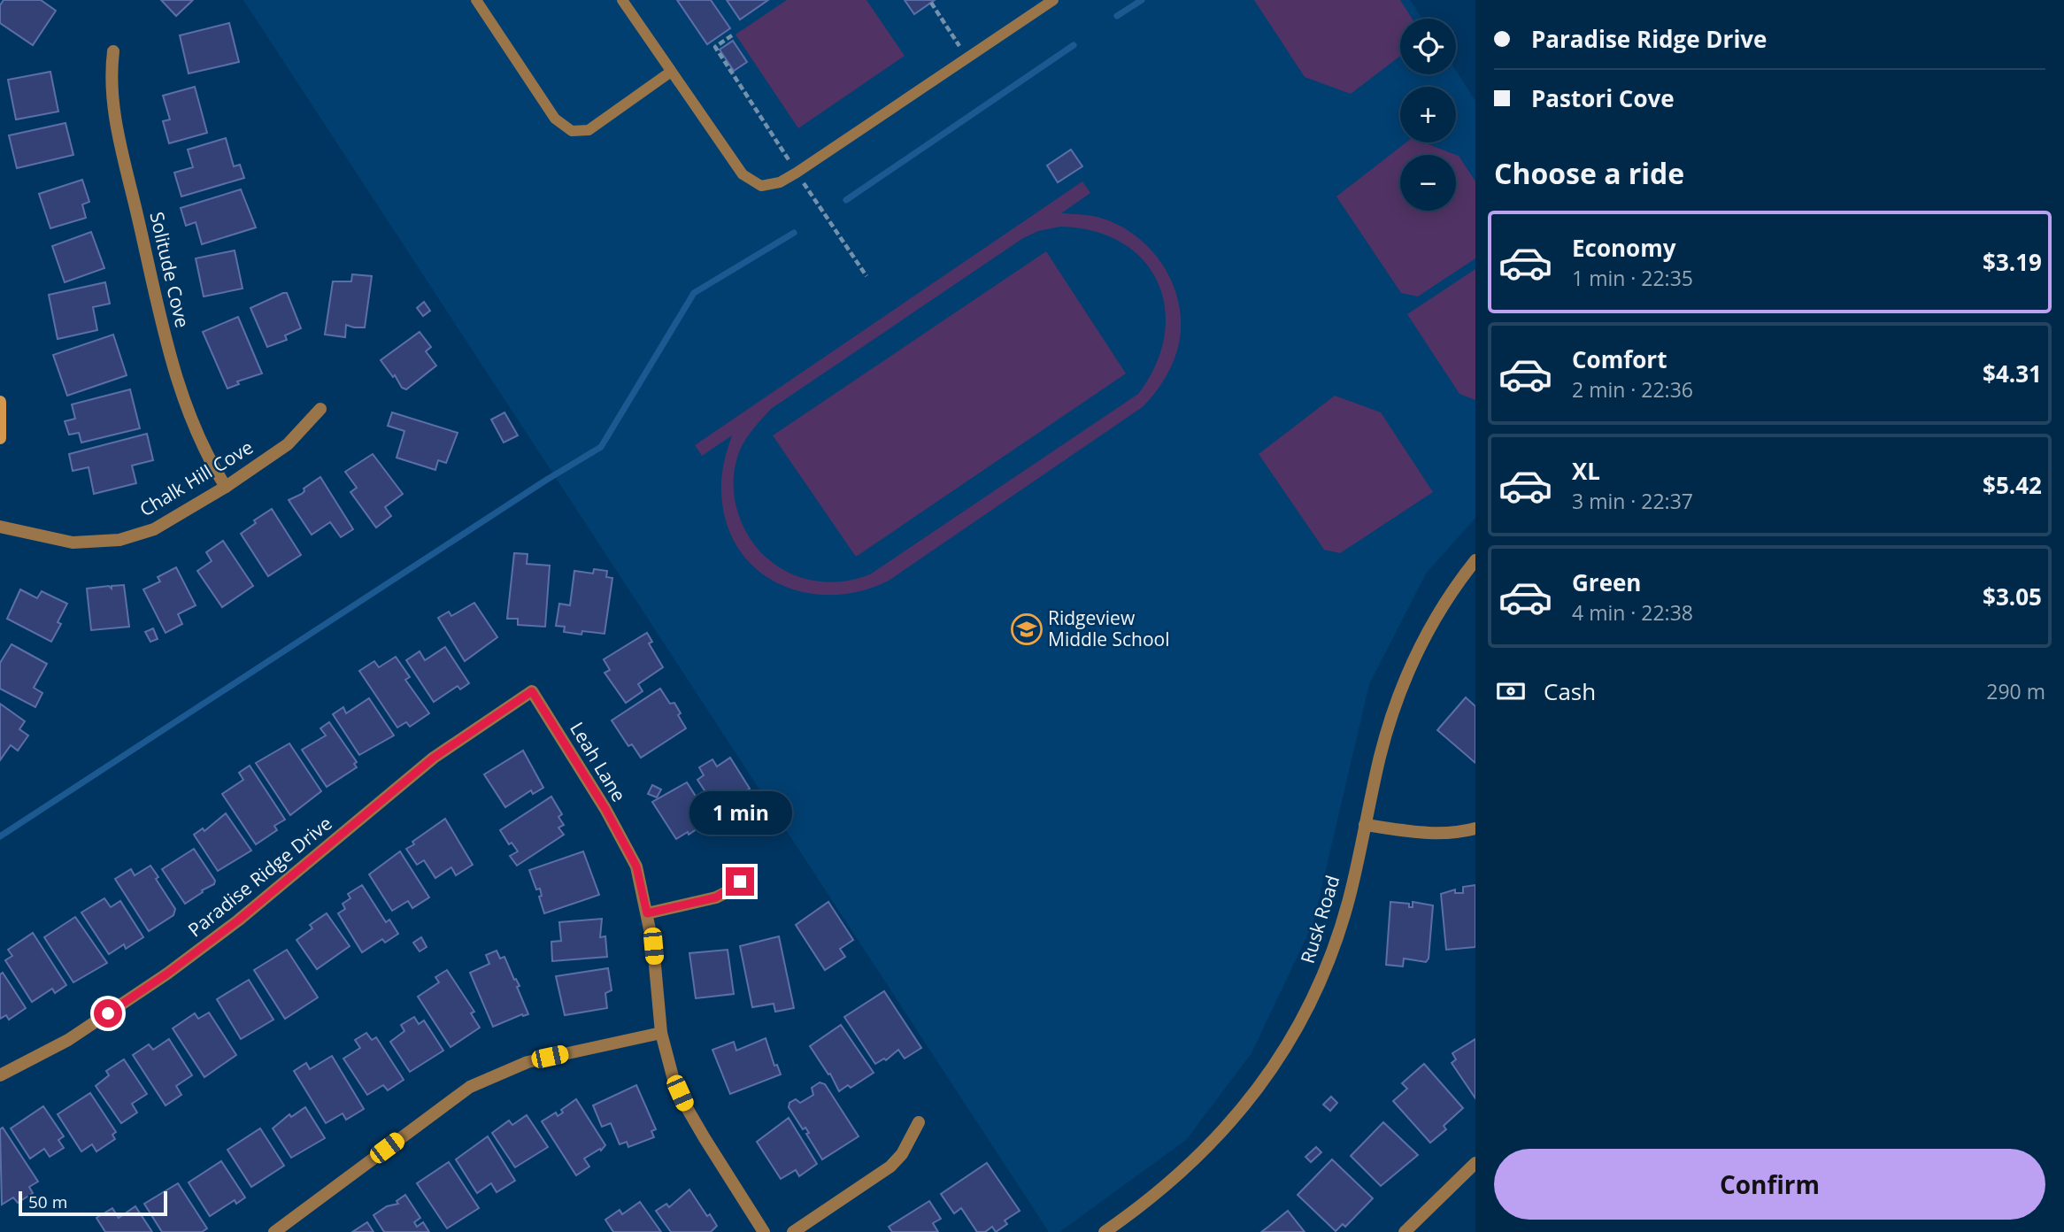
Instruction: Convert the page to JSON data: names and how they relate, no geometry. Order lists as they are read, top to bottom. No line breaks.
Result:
{"streets":{"street":["Solitude Cove","Chalk Hill Cove","Leah Lane","Paradise Ridge Drive","Rusk Road"]},"crossings":[["Solitude Cove","Chalk Hill Cove"],["Leah Lane","Paradise Ridge Drive"]],"places":{"school or university":["Ridgeview Middle School"]},"scale_bar":"50 m","page":{"banner":["Paradise Ridge Drive","Pastori Cove"],"map_buttons":["+","−"],"heading":"Choose a ride","list":[{"name":"Economy","note":"1 min · 22:35","value":"$3.19"},{"name":"Comfort","note":"2 min · 22:36","value":"$4.31"},{"name":"XL","note":"3 min · 22:37","value":"$5.42"},{"name":"Green","note":"4 min · 22:38","value":"$3.05"}],"pay":["Cash","290 m"],"bubble":"1 min","buttons":"Confirm","scale":"50 m"}}
